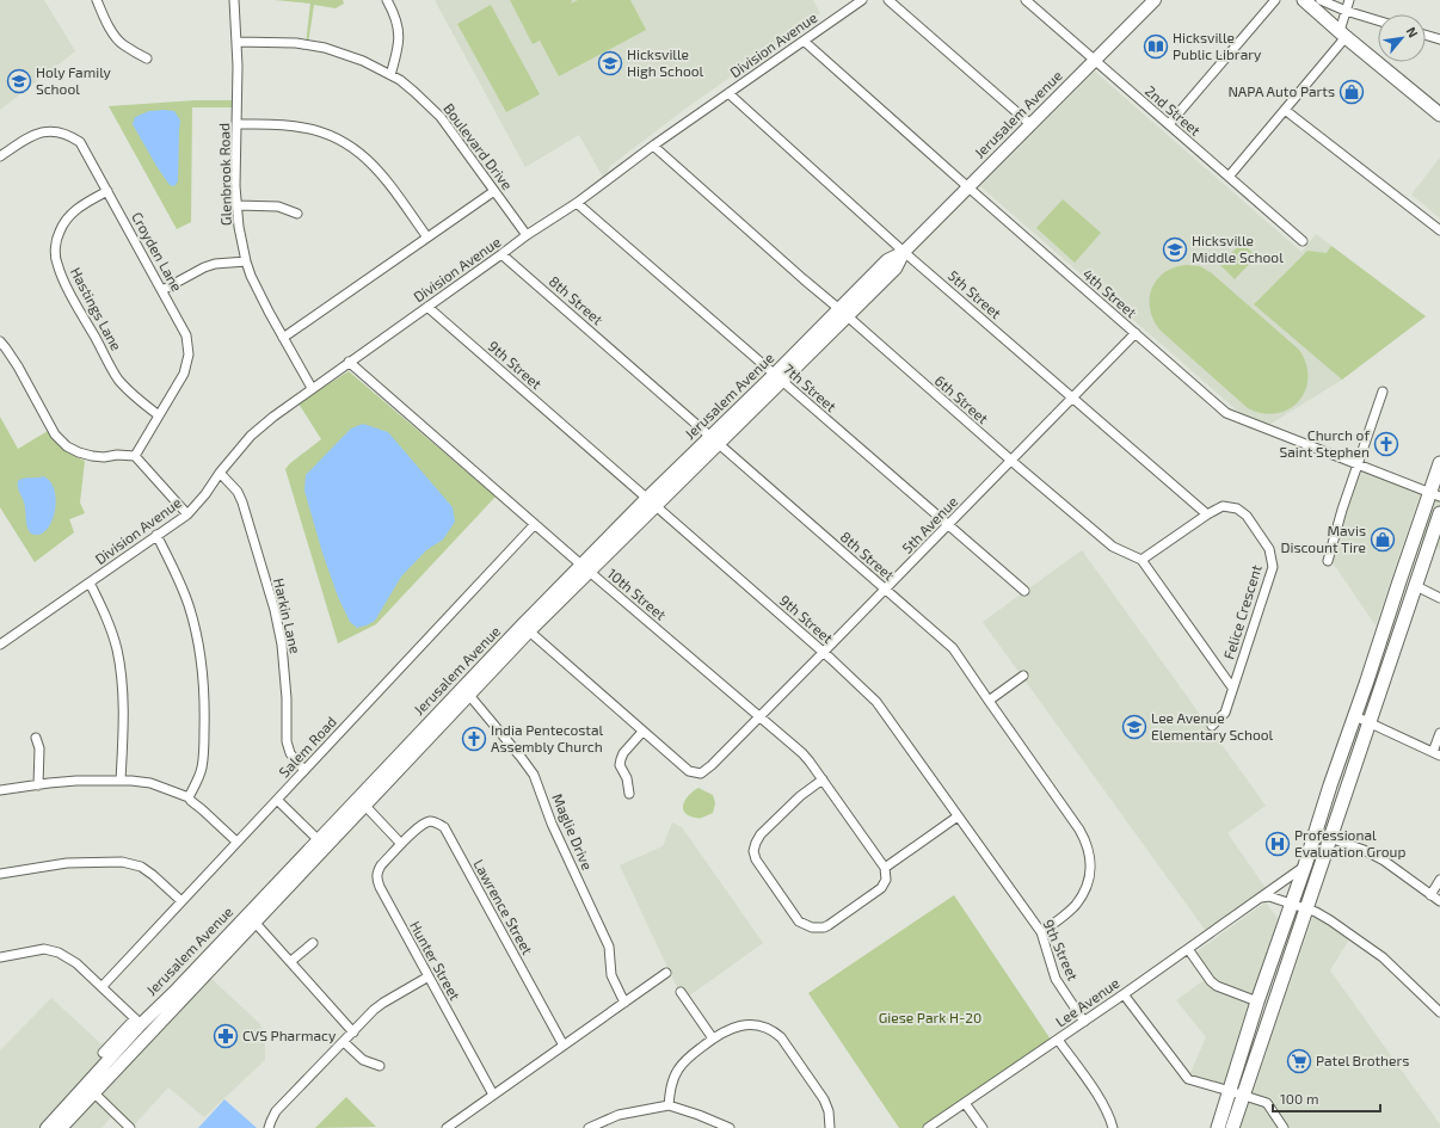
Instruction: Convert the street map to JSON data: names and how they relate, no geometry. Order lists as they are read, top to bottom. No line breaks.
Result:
{"streets":{"main road":["Jerusalem Avenue"],"street":["Division Avenue","2nd Street","Boulevard Drive","Glenbrook Road","Croyden Lane","4th Street","5th Street","8th Street","Hastings Lane","9th Street","7th Street","6th Street","5th Avenue","10th Street","Felice Crescent","Harkin Lane","Salem Road","Maglie Drive","Lawrence Street","Hunter Street","Lee Avenue"]},"crossings":[["Division Avenue","Boulevard Drive"],["Division Avenue","Glenbrook Road"],["Division Avenue","4th Street"],["Division Avenue","5th Street"],["Division Avenue","8th Street"],["Division Avenue","9th Street"],["Division Avenue","7th Street"],["Division Avenue","6th Street"],["Division Avenue","10th Street"],["Division Avenue","Harkin Lane"],["2nd Street","Jerusalem Avenue"],["Jerusalem Avenue","4th Street"],["Jerusalem Avenue","5th Street"],["Jerusalem Avenue","8th Street"],["Jerusalem Avenue","9th Street"],["Jerusalem Avenue","7th Street"],["Jerusalem Avenue","6th Street"],["Jerusalem Avenue","10th Street"],["Jerusalem Avenue","Maglie Drive"],["Boulevard Drive","Glenbrook Road"],["Croyden Lane","Hastings Lane"],["4th Street","5th Avenue"],["5th Street","5th Avenue"],["5th Street","Felice Crescent"],["8th Street","9th Street"],["8th Street","5th Avenue"],["9th Street","5th Avenue"],["9th Street","Lee Avenue"],["7th Street","5th Avenue"],["6th Street","5th Avenue"],["6th Street","Felice Crescent"],["5th Avenue","10th Street"],["10th Street","Salem Road"],["Harkin Lane","Salem Road"],["Lawrence Street","Hunter Street"]],"parks":["Giese Park H-20"],"places":{"library":["Hicksville Public Library"],"school or university":["Hicksville High School","Holy Family School","Hicksville Middle School","Lee Avenue Elementary School"],"shop":["NAPA Auto Parts","Mavis Discount Tire"],"church":["Church of Saint Stephen","India Pentecostal Assembly Church"],"hospital":["Professional Evaluation Group"],"pharmacy":["CVS Pharmacy"],"supermarket":["Patel Brothers"]},"scale_bar":"100 m","north":"top right"}
